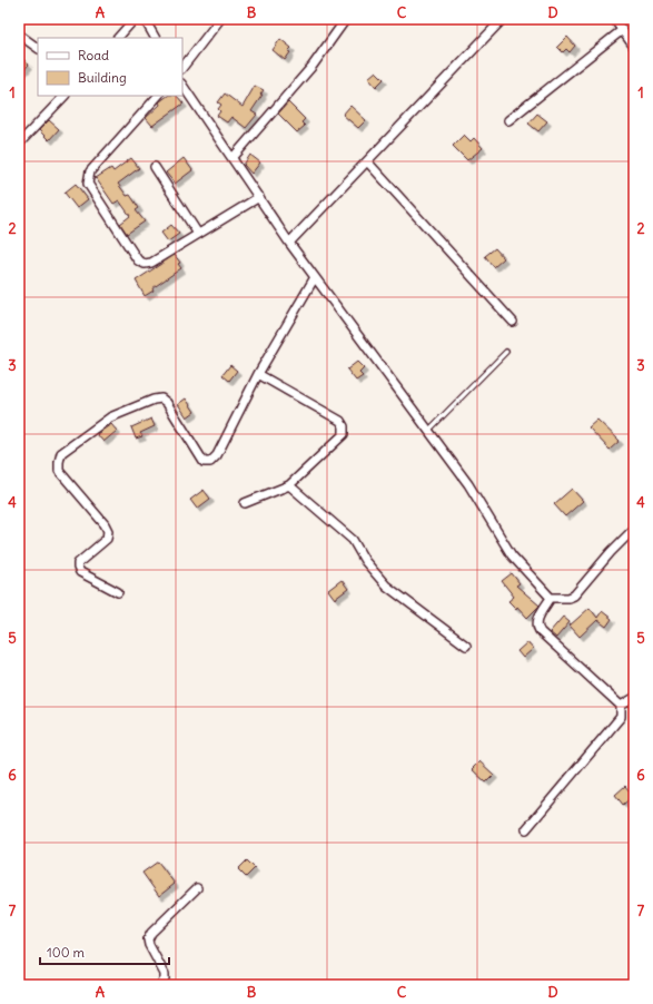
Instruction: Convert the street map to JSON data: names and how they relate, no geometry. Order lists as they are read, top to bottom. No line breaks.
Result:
{"legend":["Road","Building"],"scale_bar":"100 m","grid":{"columns":["A","B","C","D"],"rows":["1","2","3","4","5","6","7"]}}
